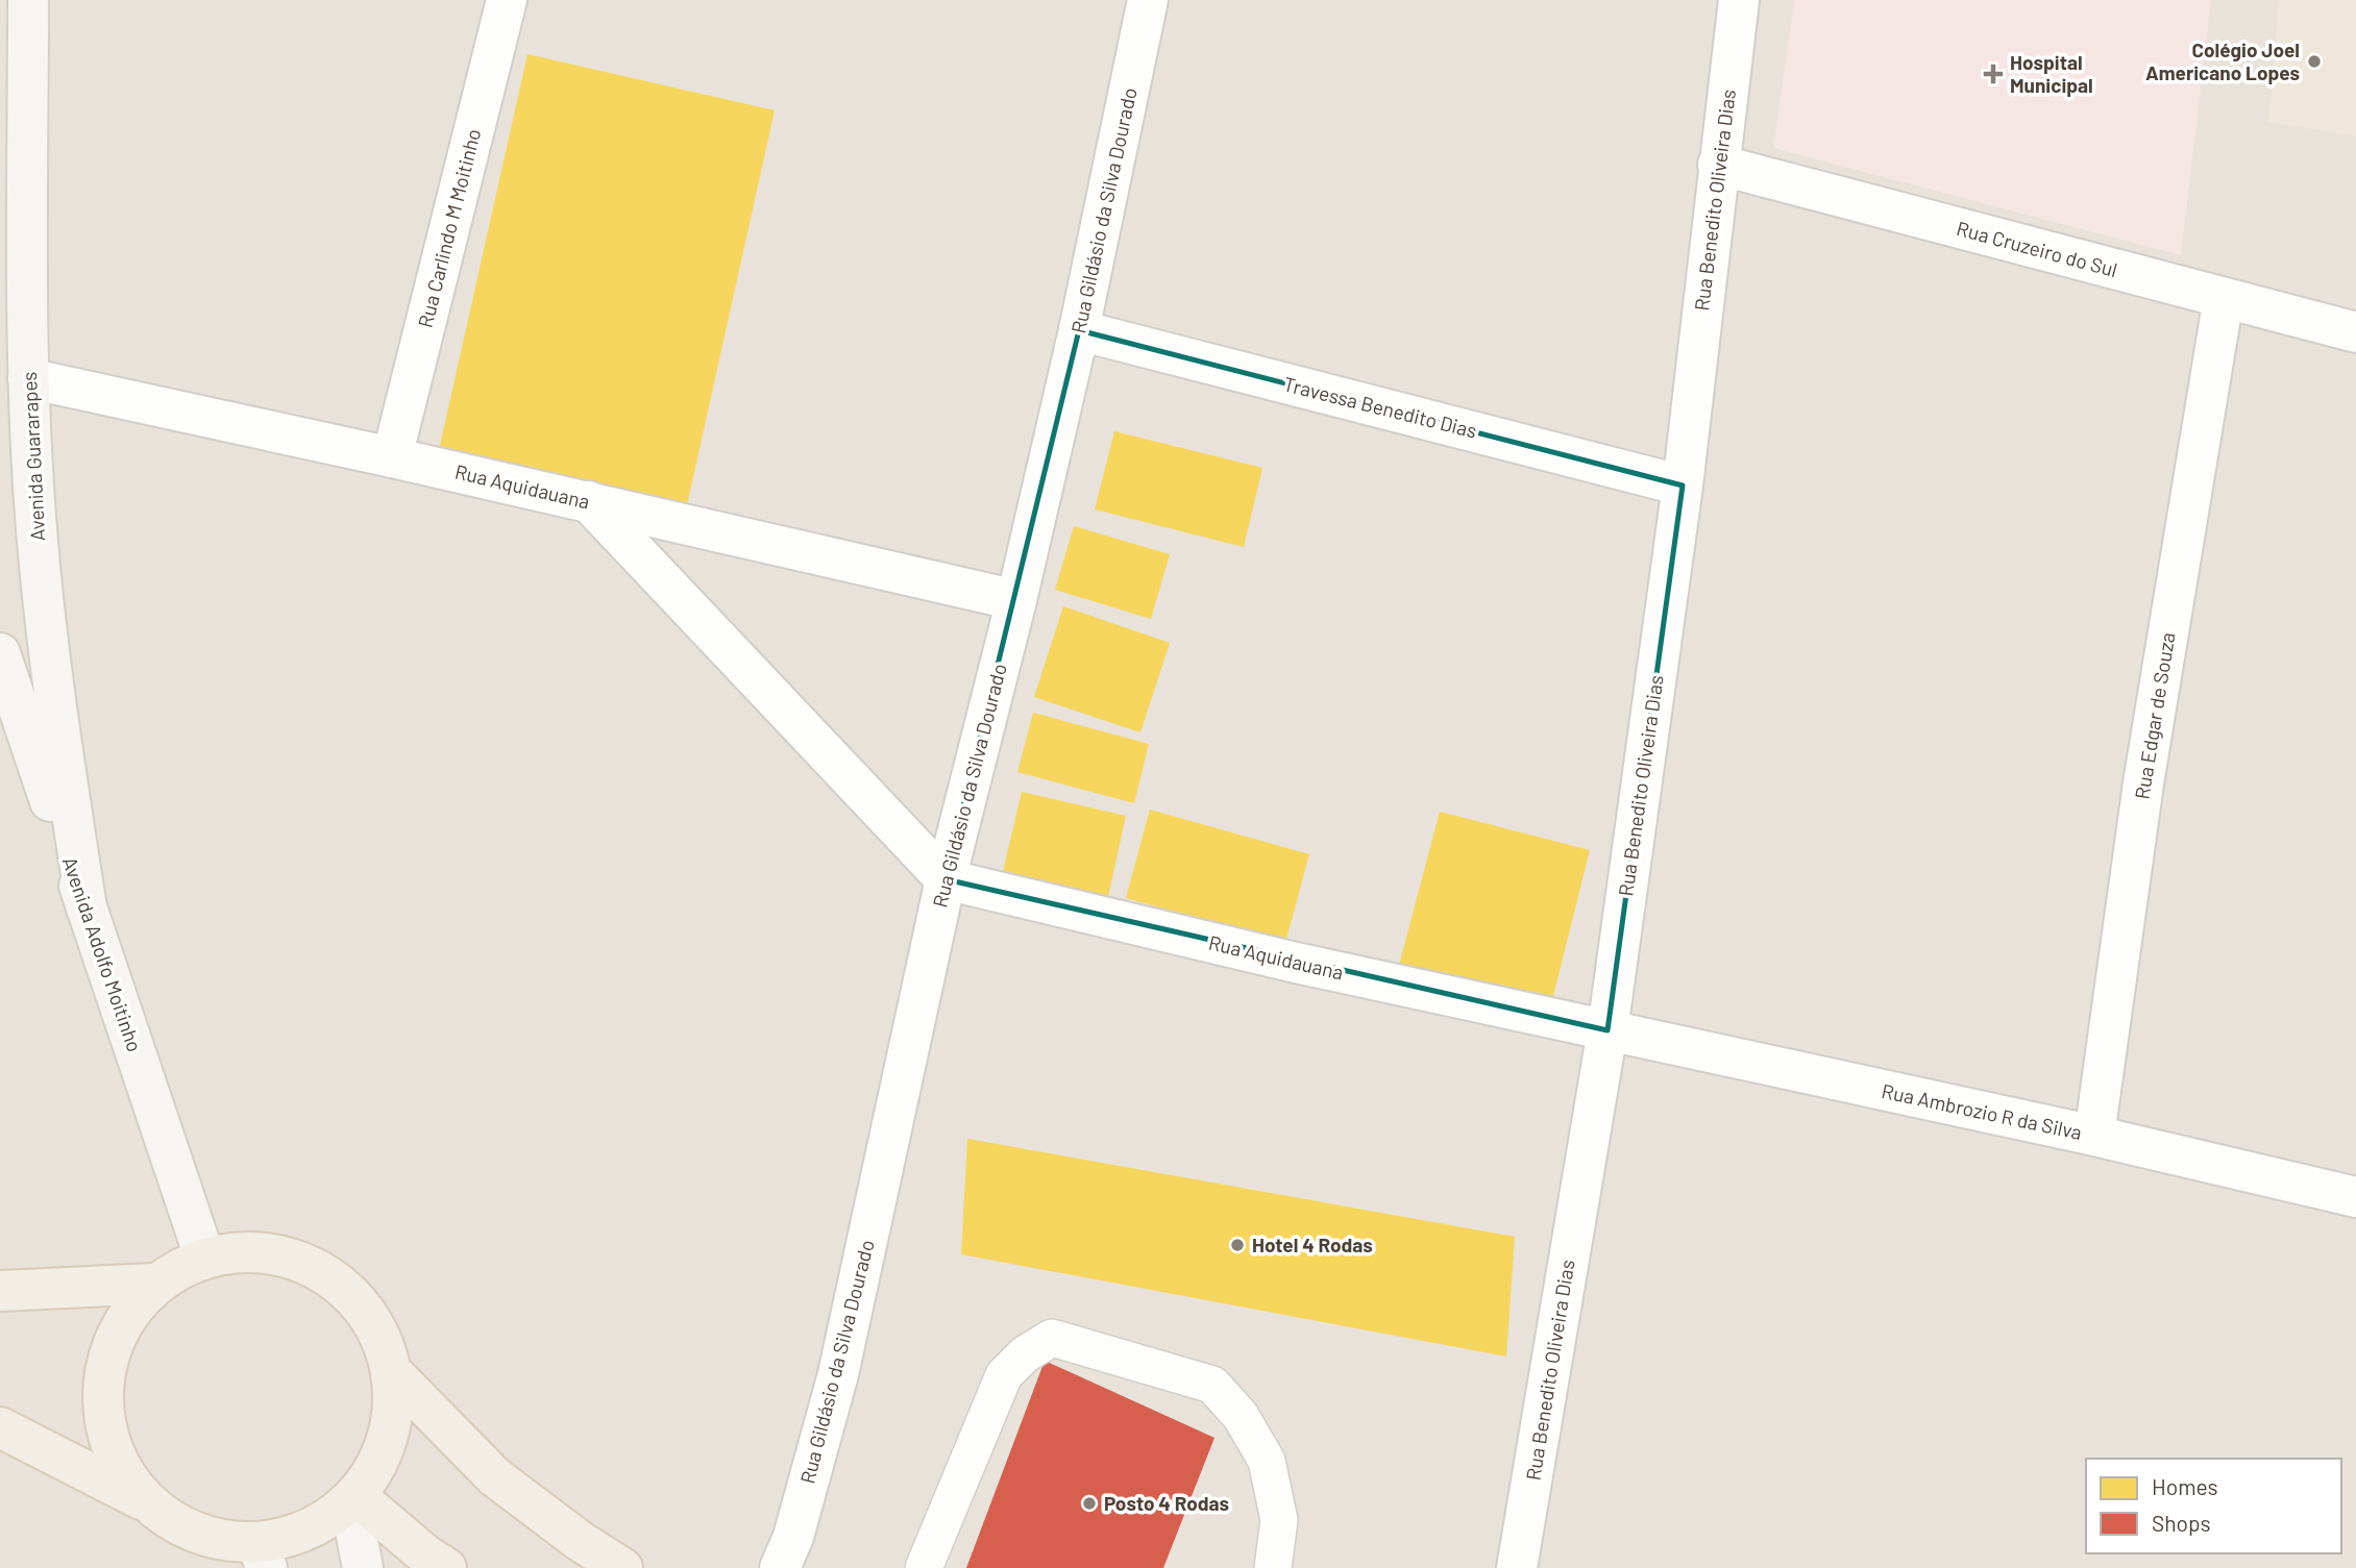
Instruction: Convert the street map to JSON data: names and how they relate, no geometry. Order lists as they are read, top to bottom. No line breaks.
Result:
{"streets":{"street":["Rua Benedito Oliveira Dias","Rua Gildásio da Silva Dourado","Rua Carlindo M Moitinho","Rua Cruzeiro do Sul","Travessa Benedito Dias","Avenida Guararapes","Rua Aquidauana","Rua Edgar de Souza","Avenida Adolfo Moitinho","Rua Ambrozio R da Silva"]},"crossings":[["Rua Benedito Oliveira Dias","Rua Cruzeiro do Sul"],["Rua Benedito Oliveira Dias","Travessa Benedito Dias"],["Rua Benedito Oliveira Dias","Rua Aquidauana"],["Rua Benedito Oliveira Dias","Rua Ambrozio R da Silva"],["Rua Gildásio da Silva Dourado","Travessa Benedito Dias"],["Rua Gildásio da Silva Dourado","Rua Aquidauana"],["Rua Carlindo M Moitinho","Rua Aquidauana"],["Rua Cruzeiro do Sul","Rua Edgar de Souza"],["Avenida Guararapes","Rua Aquidauana"],["Avenida Guararapes","Avenida Adolfo Moitinho"],["Rua Aquidauana","Rua Ambrozio R da Silva"],["Rua Edgar de Souza","Rua Ambrozio R da Silva"]],"places":{"other":["Colégio Joel Americano Lopes","Hotel 4 Rodas","Posto 4 Rodas"],"health":["Hospital Municipal"]},"legend":["Homes","Shops"]}
